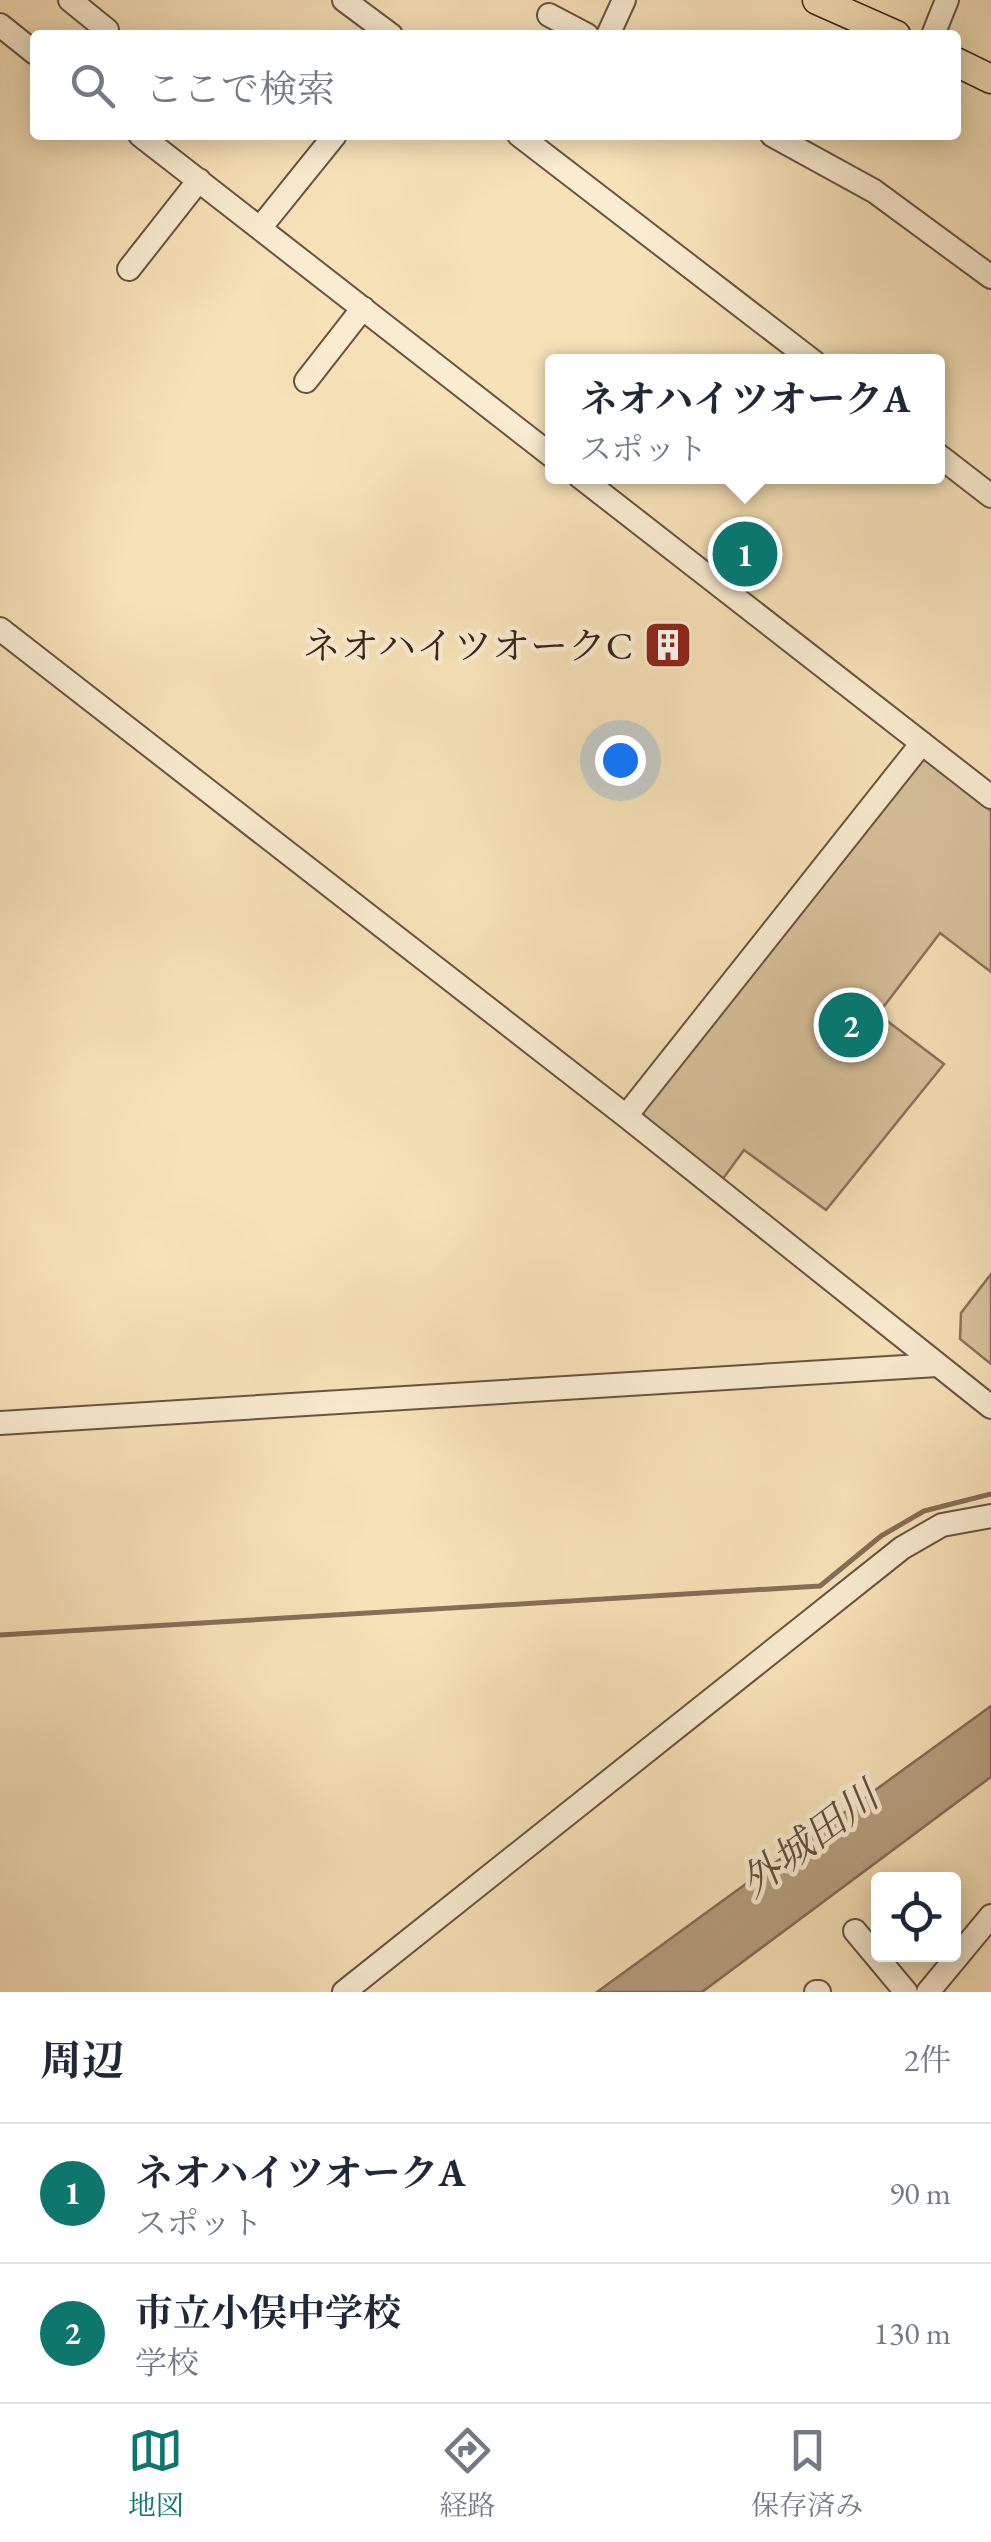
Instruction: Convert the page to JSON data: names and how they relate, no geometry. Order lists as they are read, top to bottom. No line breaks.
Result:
{"water":["外城田川"],"places":{"building":["ネオハイツオークC"]},"page":{"search":"ここで検索","popup":["ネオハイツオークA","スポット"],"pins":["1","2"],"heading":["周辺","2件"],"list":[{"mark":"1","name":"ネオハイツオークA","note":"スポット","value":"90 m"},{"mark":"2","name":"市立小俣中学校","note":"学校","value":"130 m"}],"nav":["地図","経路","保存済み"]}}
